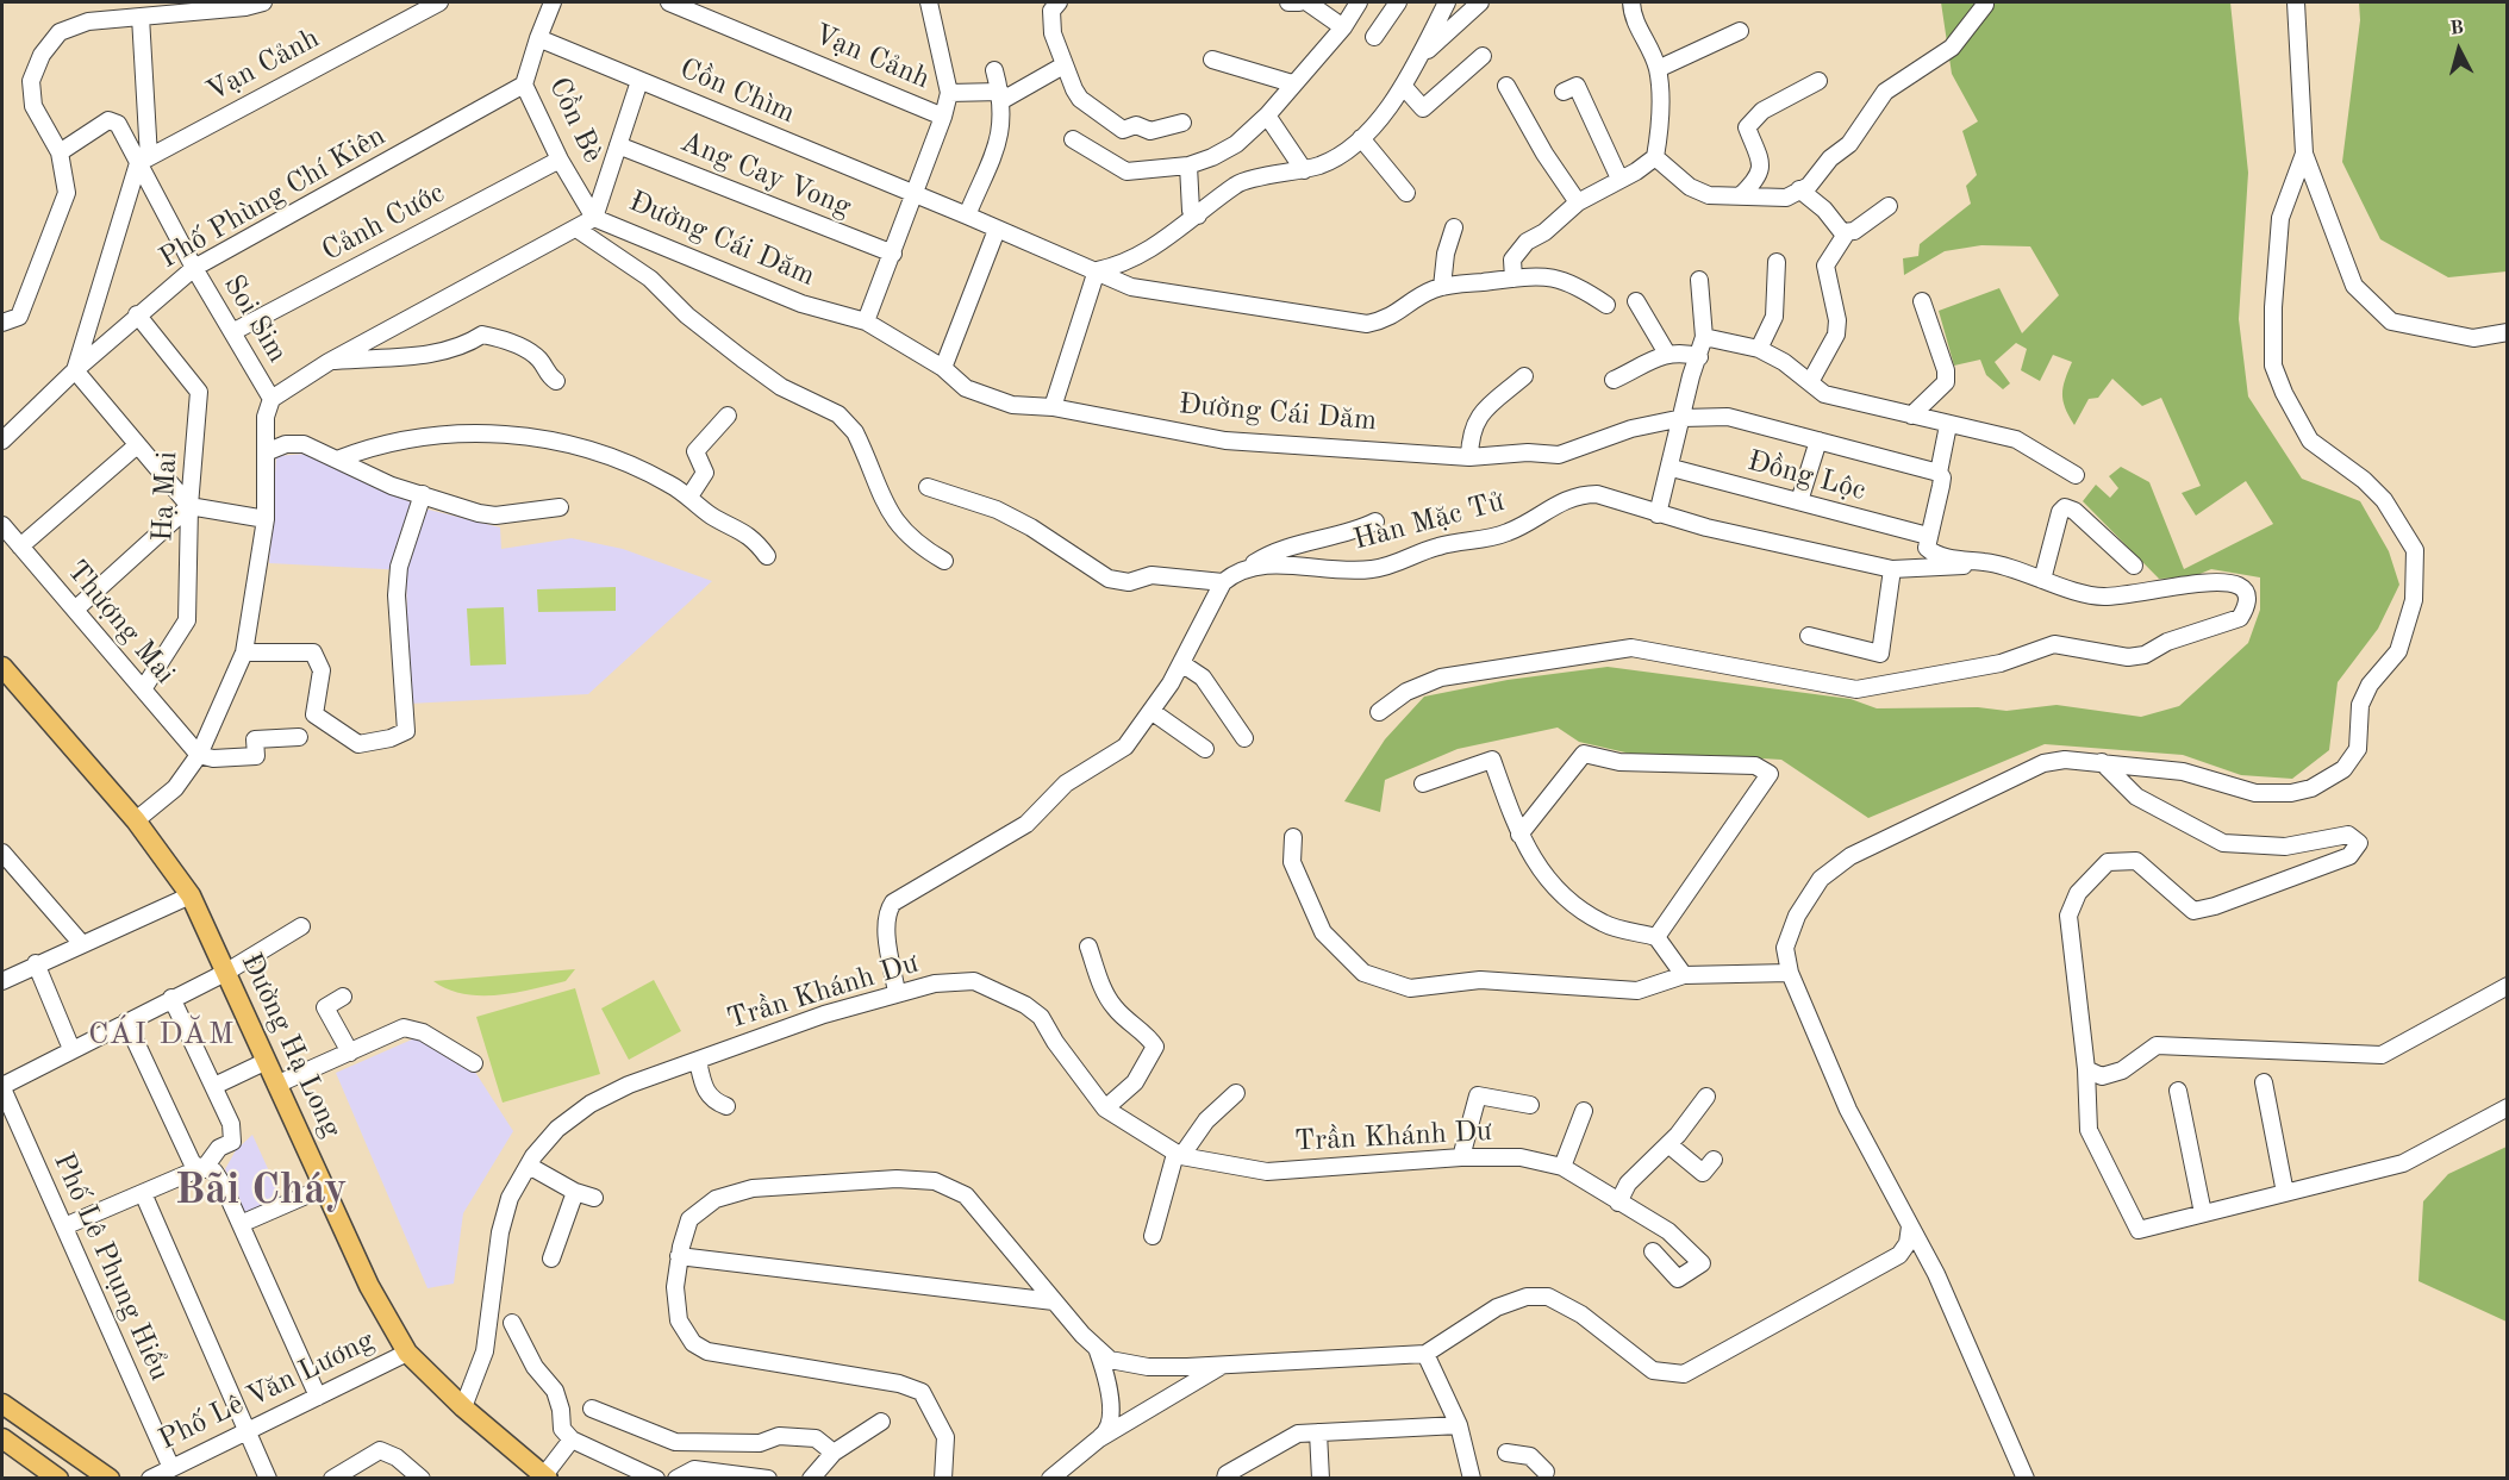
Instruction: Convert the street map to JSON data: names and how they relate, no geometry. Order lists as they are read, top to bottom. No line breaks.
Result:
{"streets":{"main road":["Đường Hạ Long"],"street":["Vạn Cảnh","Cồn Chìm","Cồn Bè","Ang Cay Vong","Phố Phùng Chí Kiên","Cảnh Cước","Đường Cái Dăm","Soi Sim","Đồng Lộc","Hạ Mai","Hàn Mặc Tử","Thượng Mai","Trần Khánh Dư","Phố Lê Phụng Hiểu","Phố Lê Văn Lương"]},"crossings":[["Vạn Cảnh","Soi Sim"],["Cồn Chìm","Cồn Bè"],["Cồn Bè","Phố Phùng Chí Kiên"],["Cồn Bè","Cảnh Cước"],["Cồn Bè","Đường Cái Dăm"],["Phố Phùng Chí Kiên","Soi Sim"],["Phố Phùng Chí Kiên","Hạ Mai"],["Cảnh Cước","Soi Sim"],["Đường Cái Dăm","Soi Sim"],["Hạ Mai","Thượng Mai"],["Trần Khánh Dư","Đường Hạ Long"],["Đường Hạ Long","Phố Lê Văn Lương"],["Phố Lê Phụng Hiểu","Phố Lê Văn Lương"]],"districts":["CÁI DĂM","Bãi Cháy"],"north":"top"}
